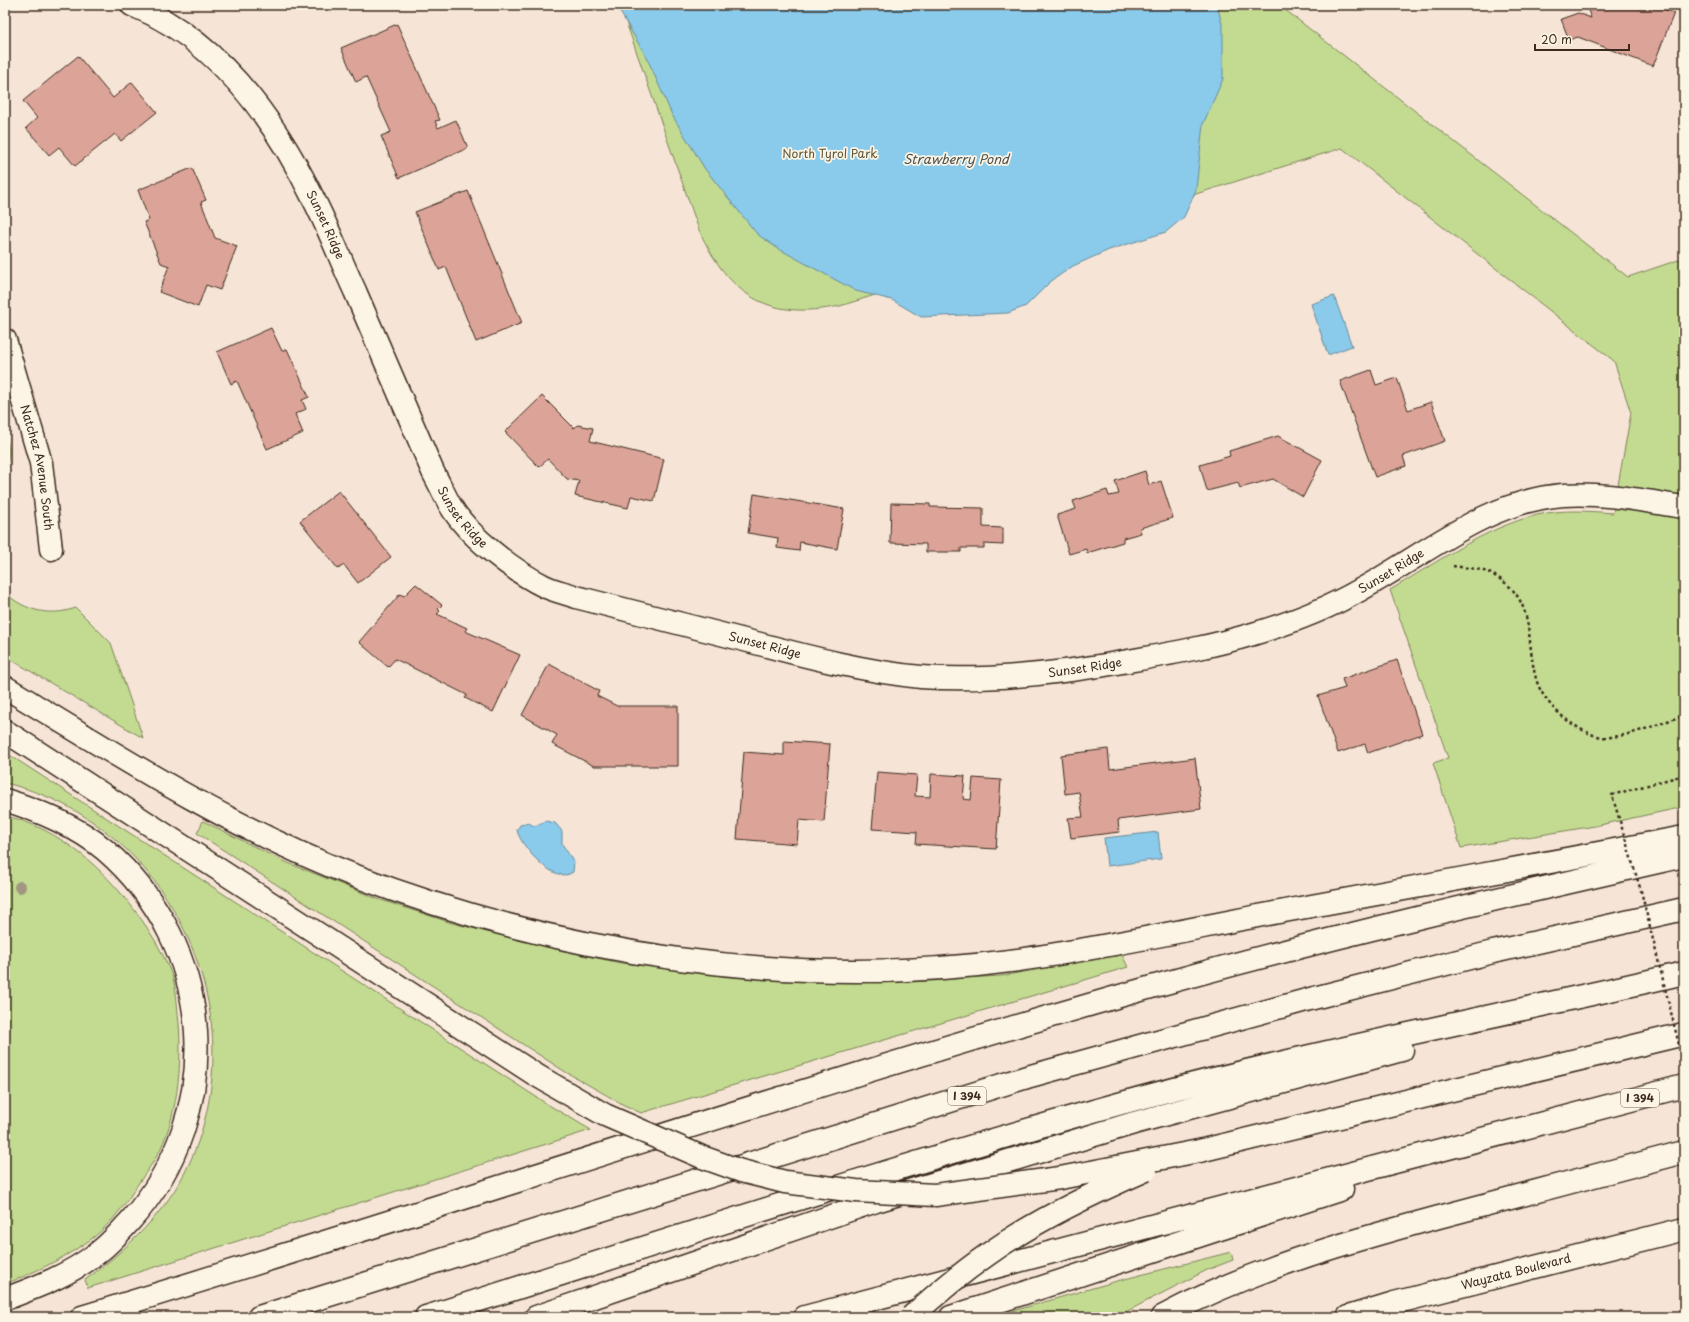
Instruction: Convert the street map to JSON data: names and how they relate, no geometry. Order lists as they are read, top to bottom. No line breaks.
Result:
{"streets":{"main road":["Sunset Ridge","Natchez Avenue South","I 394","Wayzata Boulevard"]},"water":["Strawberry Pond"],"parks":["North Tyrol Park"],"scale_bar":"20 m"}
